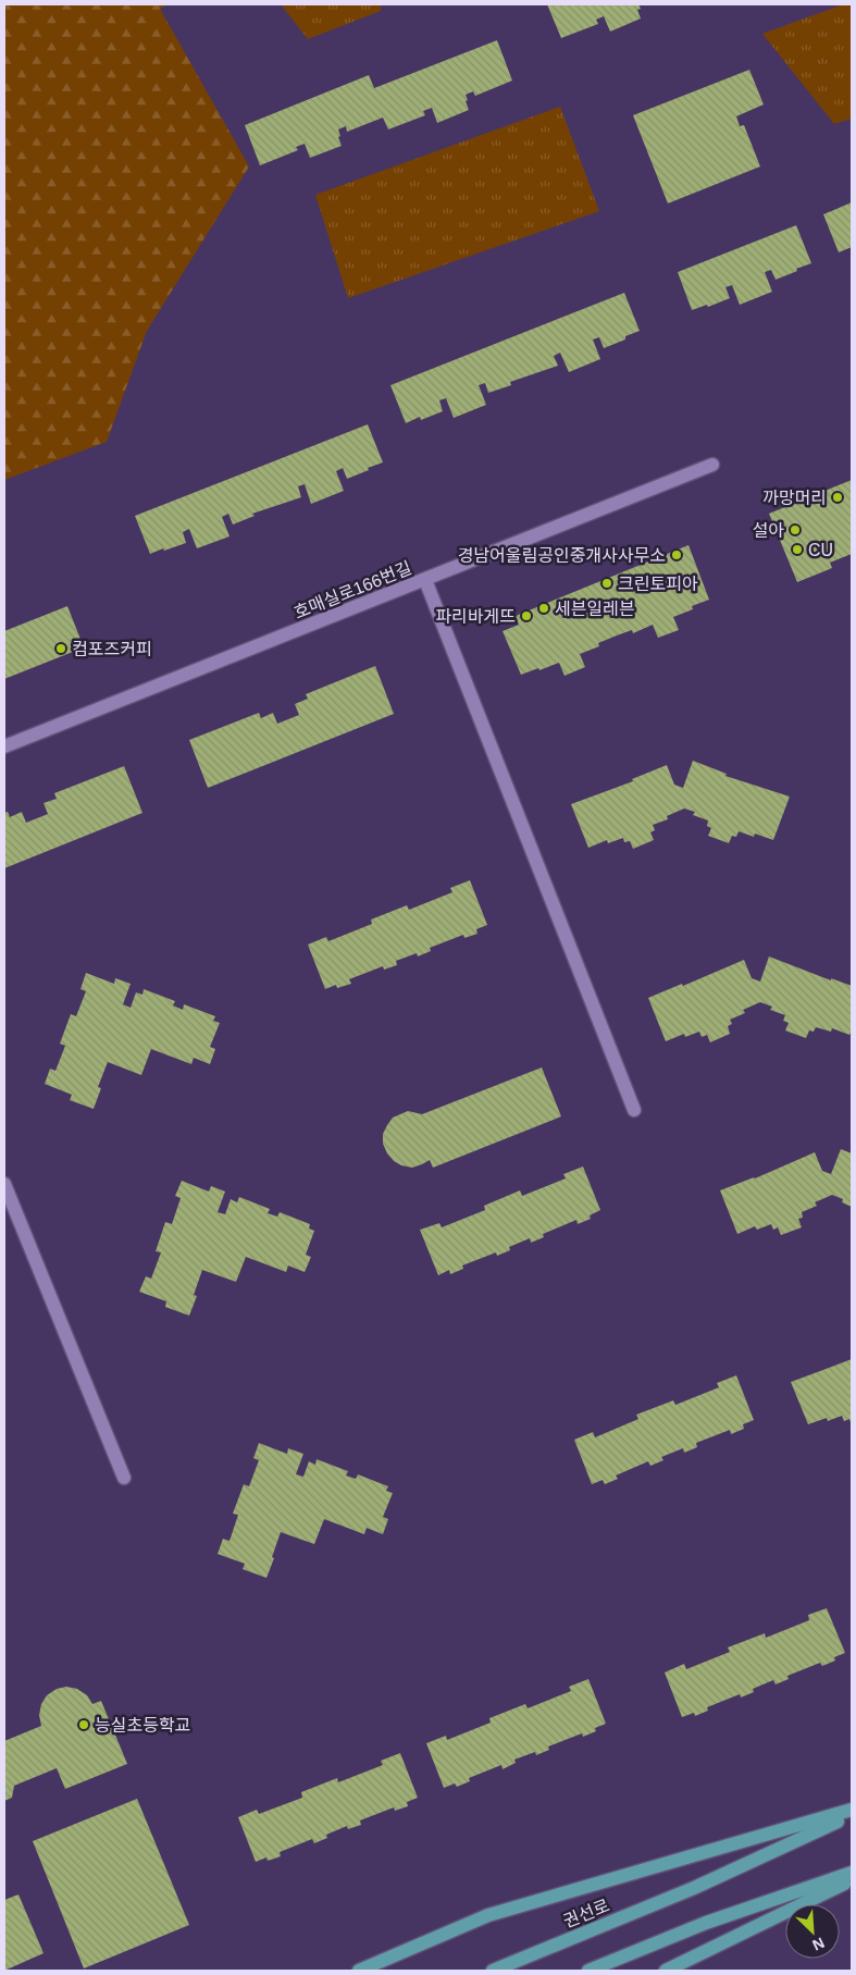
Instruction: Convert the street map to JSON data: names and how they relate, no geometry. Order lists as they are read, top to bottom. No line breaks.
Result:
{"streets":{"main road":["권선로"],"street":["호매실로166번길"]},"places":["까망머리","설아","CU","경남어울림공인중개사사무소","크린토피아","세븐일레븐","파리바게뜨","컴포즈커피","능실초등학교"],"north":"bottom right"}
